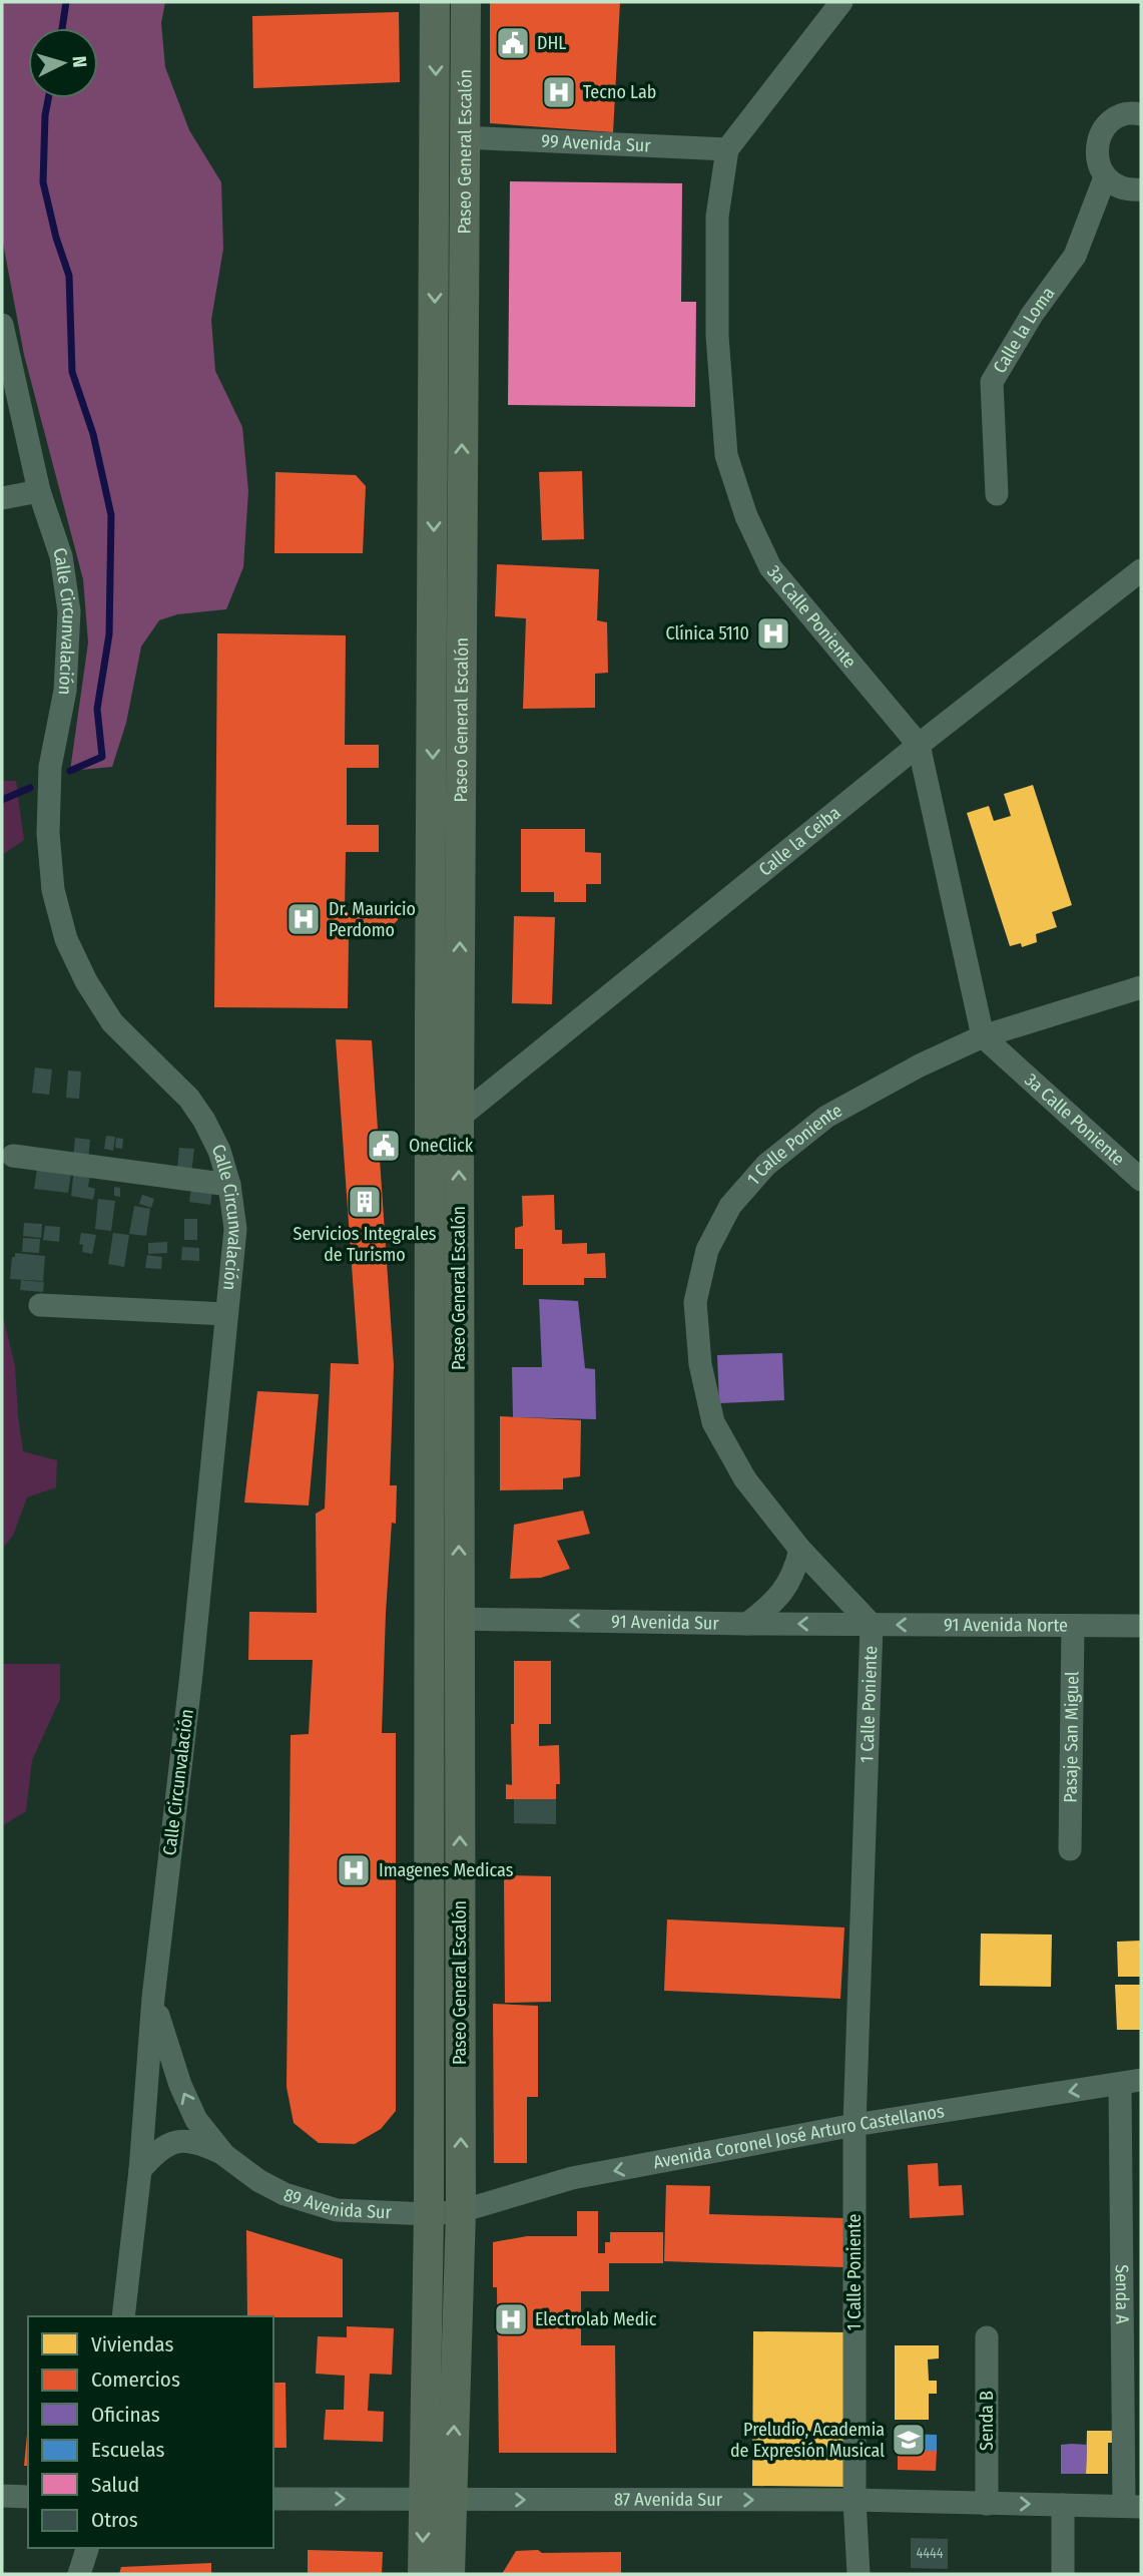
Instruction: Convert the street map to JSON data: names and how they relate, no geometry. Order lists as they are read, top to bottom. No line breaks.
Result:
{"streets":{"main road":["Paseo General Escalón"],"street":["99 Avenida Sur","Calle la Loma","3a Calle Poniente","Calle Circunvalación","Calle la Ceiba","1 Calle Poniente","91 Avenida Sur","91 Avenida Norte","Pasaje San Miguel","Avenida Coronel José Arturo Castellanos","89 Avenida Sur","Senda A","Senda B","87 Avenida Sur"]},"crossings":[["99 Avenida Sur","Paseo General Escalón"],["99 Avenida Sur","3a Calle Poniente"],["Paseo General Escalón","Calle la Ceiba"],["Paseo General Escalón","91 Avenida Sur"],["Paseo General Escalón","Avenida Coronel José Arturo Castellanos"],["Paseo General Escalón","89 Avenida Sur"],["Paseo General Escalón","87 Avenida Sur"],["3a Calle Poniente","Calle la Ceiba"],["3a Calle Poniente","1 Calle Poniente"],["Calle Circunvalación","89 Avenida Sur"],["1 Calle Poniente","91 Avenida Sur"],["1 Calle Poniente","91 Avenida Norte"],["1 Calle Poniente","Avenida Coronel José Arturo Castellanos"],["1 Calle Poniente","87 Avenida Sur"],["91 Avenida Sur","91 Avenida Norte"],["91 Avenida Norte","Pasaje San Miguel"],["Avenida Coronel José Arturo Castellanos","89 Avenida Sur"],["Avenida Coronel José Arturo Castellanos","Senda A"],["Senda A","87 Avenida Sur"],["Senda B","87 Avenida Sur"]],"one_way":["91 Avenida Sur","91 Avenida Norte","Avenida Coronel José Arturo Castellanos","87 Avenida Sur"],"places":{"public building":["DHL","OneClick"],"hospital":["Tecno Lab","Clínica 5110","Dr. Mauricio Perdomo","Imagenes Medicas","Electrolab Medic"],"building":["Servicios Integrales de Turismo"],"school or university":["Preludio, Academia de Expresión Musical"]},"house_numbers":["4444"],"legend":["Viviendas","Comercios","Oficinas","Escuelas","Salud","Otros"],"north":"right"}
